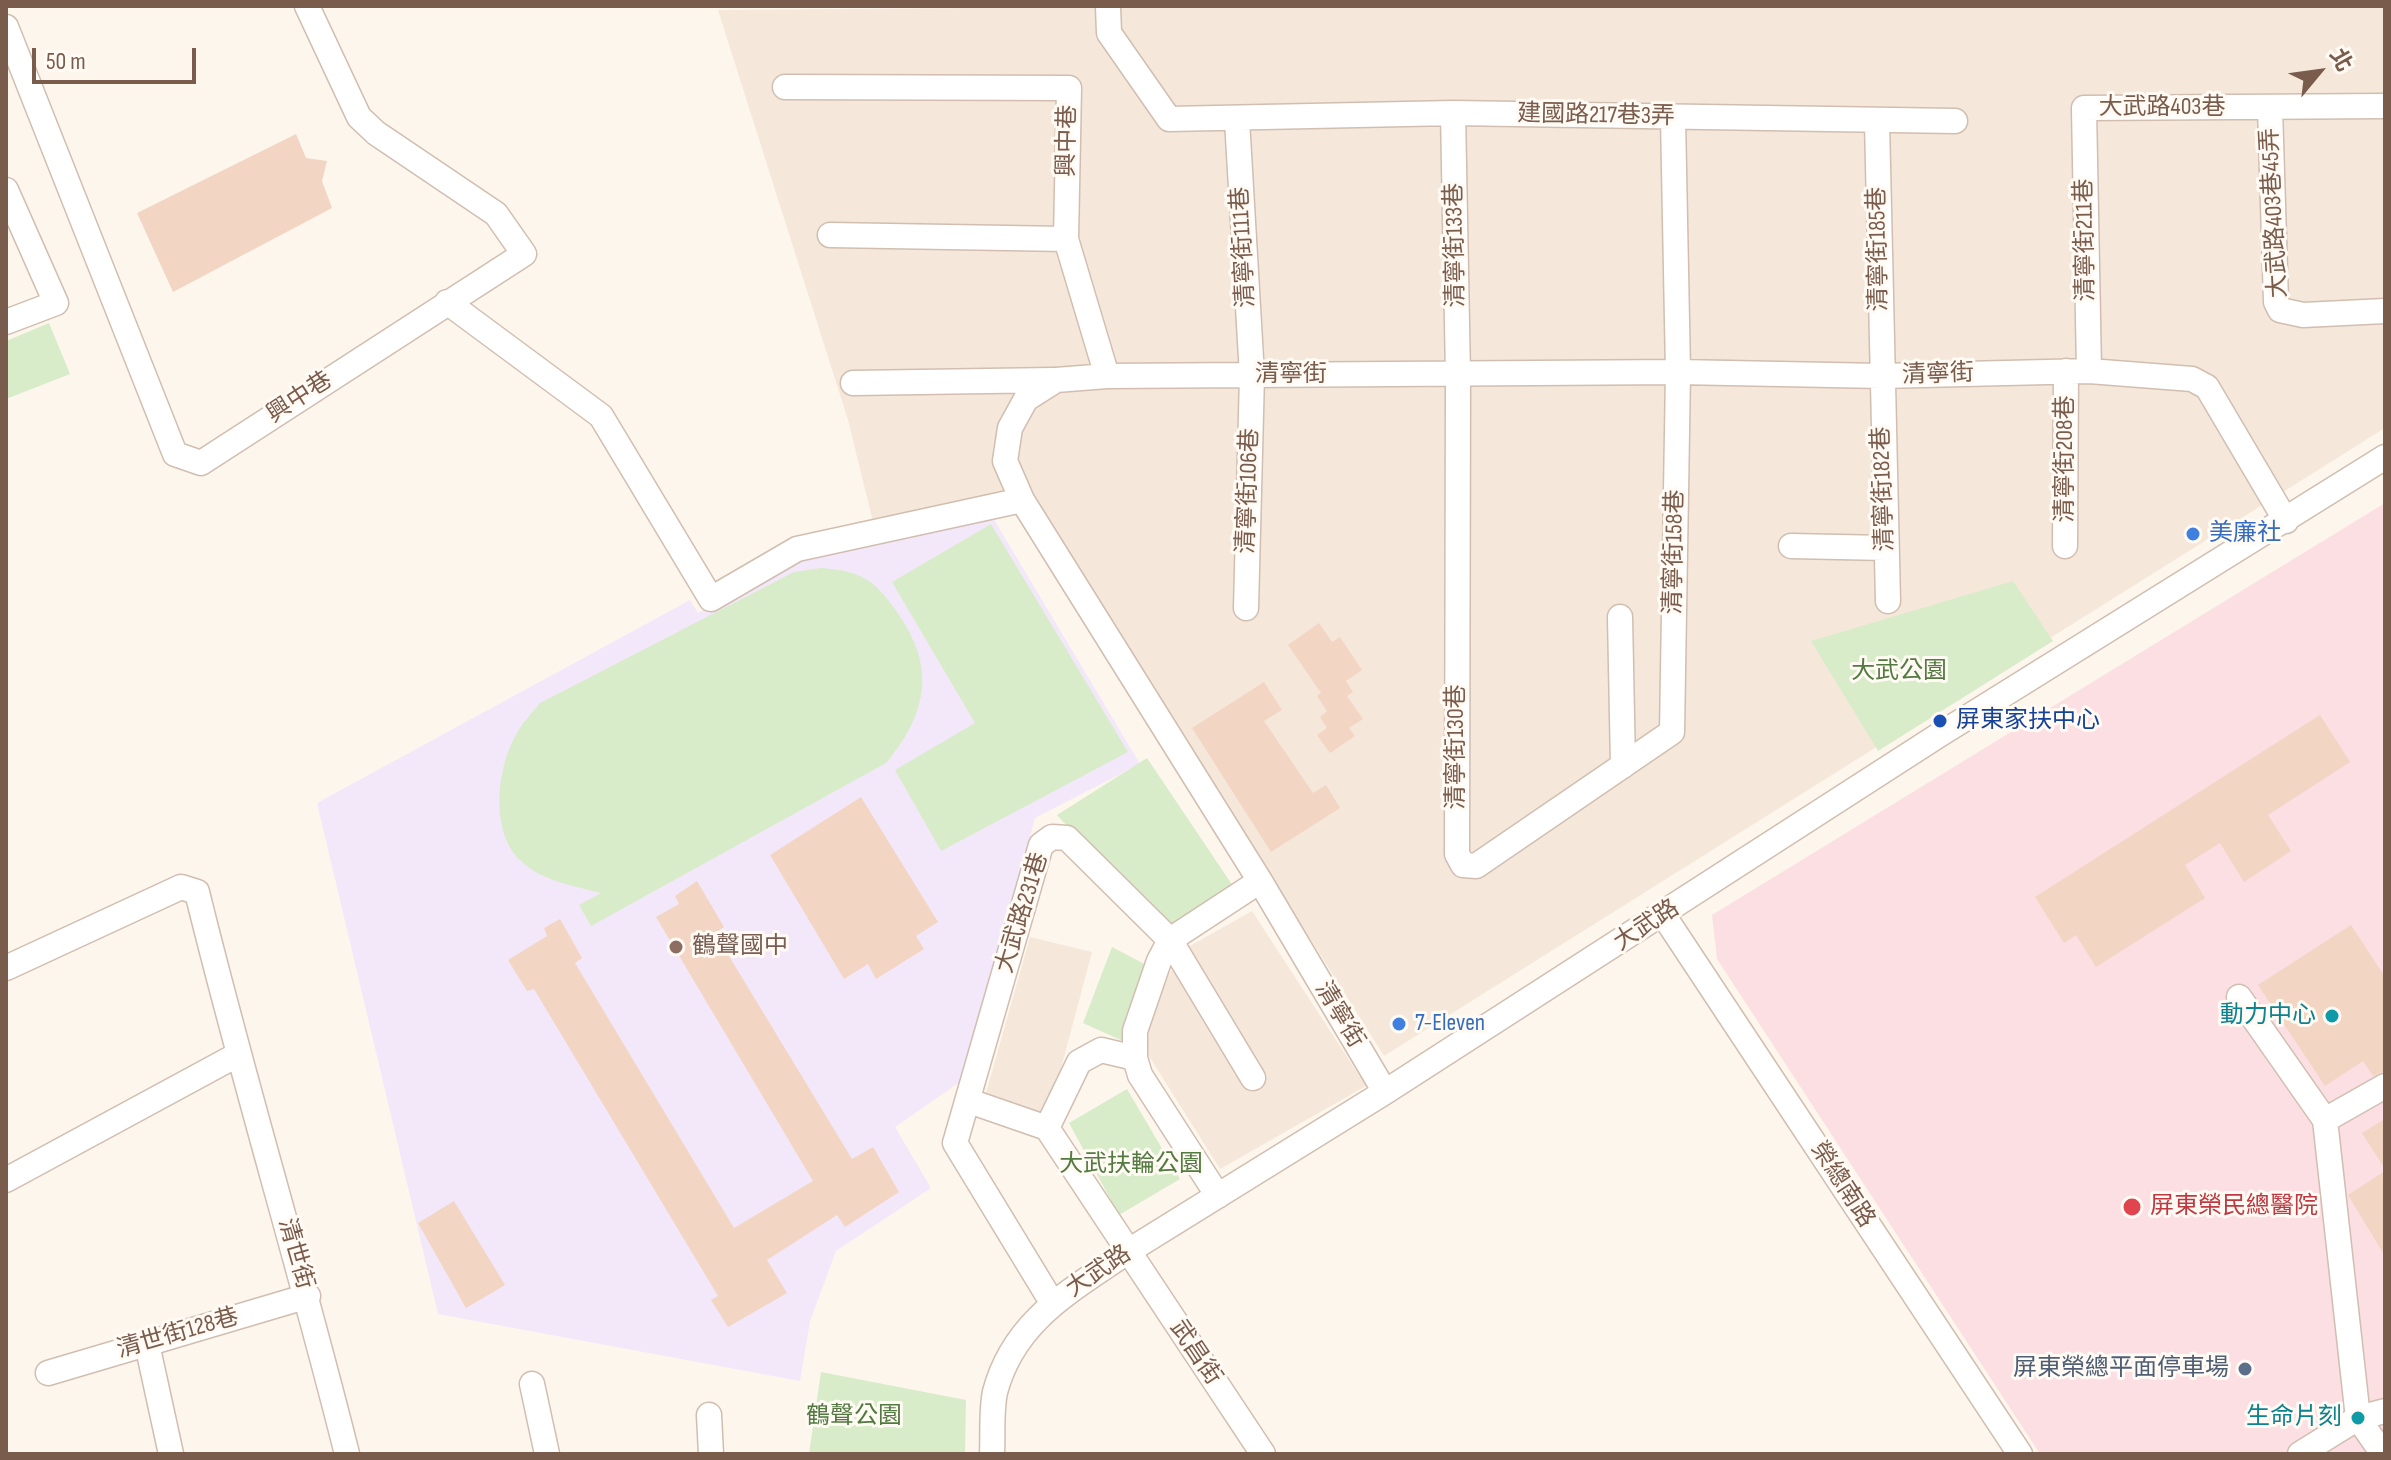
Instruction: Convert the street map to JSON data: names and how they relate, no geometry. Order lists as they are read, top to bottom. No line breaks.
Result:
{"streets":{"street":["大武路403巷","建國路217巷3弄","興中巷","大武路403巷45弄","清寧街211巷","清寧街133巷","清寧街111巷","清寧街185巷","清寧街","清寧街208巷","清寧街182巷","清寧街106巷","清寧街158巷","清寧街130巷","大武路231巷","大武路","榮總南路","清世街","清世街128巷","武昌街"]},"crossings":[["大武路403巷","大武路403巷45弄"],["大武路403巷","清寧街211巷"],["建國路217巷3弄","清寧街133巷"],["建國路217巷3弄","清寧街111巷"],["建國路217巷3弄","清寧街185巷"],["建國路217巷3弄","清寧街158巷"],["興中巷","清寧街"],["清寧街211巷","清寧街"],["清寧街211巷","清寧街208巷"],["清寧街133巷","清寧街"],["清寧街133巷","清寧街130巷"],["清寧街111巷","清寧街"],["清寧街111巷","清寧街106巷"],["清寧街185巷","清寧街"],["清寧街185巷","清寧街182巷"],["清寧街","清寧街208巷"],["清寧街","清寧街182巷"],["清寧街","清寧街106巷"],["清寧街","清寧街158巷"],["清寧街","清寧街130巷"],["清寧街","大武路"],["清寧街158巷","清寧街130巷"],["大武路231巷","大武路"],["大武路","榮總南路"],["大武路","武昌街"],["清世街","清世街128巷"]],"parks":["大武公園","大武扶輪公園","鶴聲公園"],"places":["美廉社","屏東家扶中心","鶴聲國中","動力中心","7-Eleven","屏東榮民總醫院","屏東榮總平面停車場","生命片刻"],"scale_bar":"50 m","north":"top right"}
